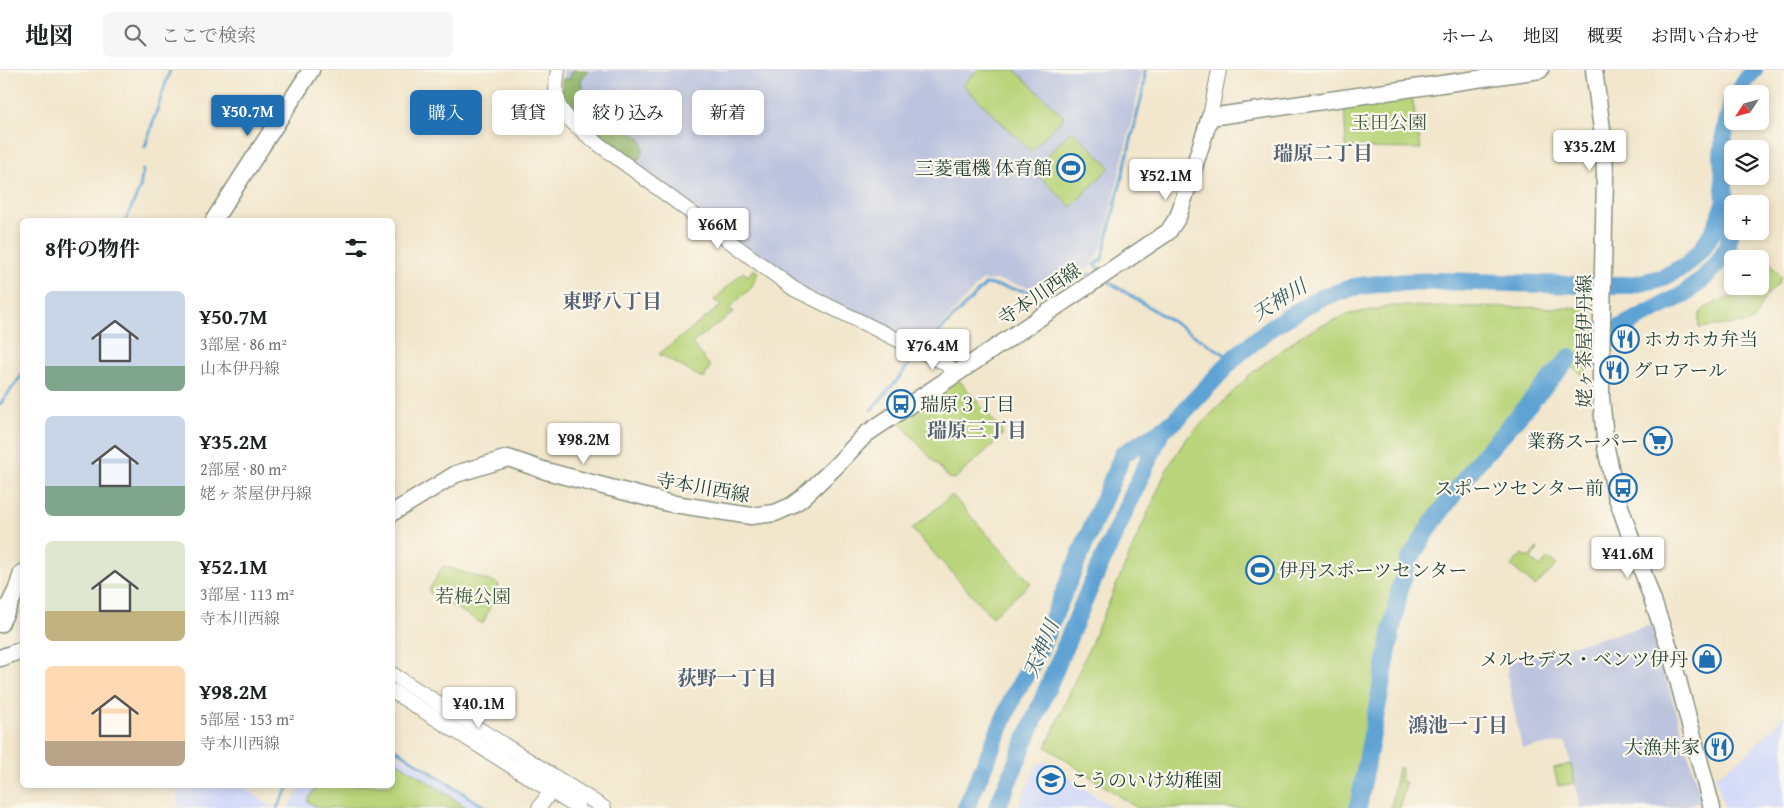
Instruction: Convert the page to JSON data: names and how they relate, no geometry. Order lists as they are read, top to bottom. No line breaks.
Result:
{"streets":{"main road":["寺本川西線","姥ヶ茶屋伊丹線"]},"districts":["瑞原二丁目","東野八丁目","瑞原三丁目","荻野一丁目","鴻池一丁目"],"water":["天神川"],"parks":["玉田公園","若梅公園"],"places":{"sports":["三菱電機 体育館","伊丹スポーツセンター"],"restaurant":["ホカホカ弁当","グロアール","大漁丼家"],"bus stop":["瑞原３丁目","スポーツセンター前"],"supermarket":["業務スーパー"],"shop":["メルセデス・ベンツ伊丹"],"school or university":["こうのいけ幼稚園"]},"north":"bottom left","page":{"header":"地図","search":"ここで検索","nav":["ホーム","地図","概要","お問い合わせ"],"map_buttons":["+","−"],"chip":["購入","賃貸","絞り込み","新着"],"price":["¥50.7M","¥35.2M","¥52.1M","¥66M","¥76.4M","¥98.2M","¥41.6M","¥40.1M"],"heading":"8件の物件","list":[{"name":"¥50.7M","note":"3部屋 · 86 m² · 山本伊丹線"},{"name":"¥35.2M","note":"2部屋 · 80 m² · 姥ヶ茶屋伊丹線"},{"name":"¥52.1M","note":"3部屋 · 113 m² · 寺本川西線"},{"name":"¥98.2M","note":"5部屋 · 153 m² · 寺本川西線"}]}}
